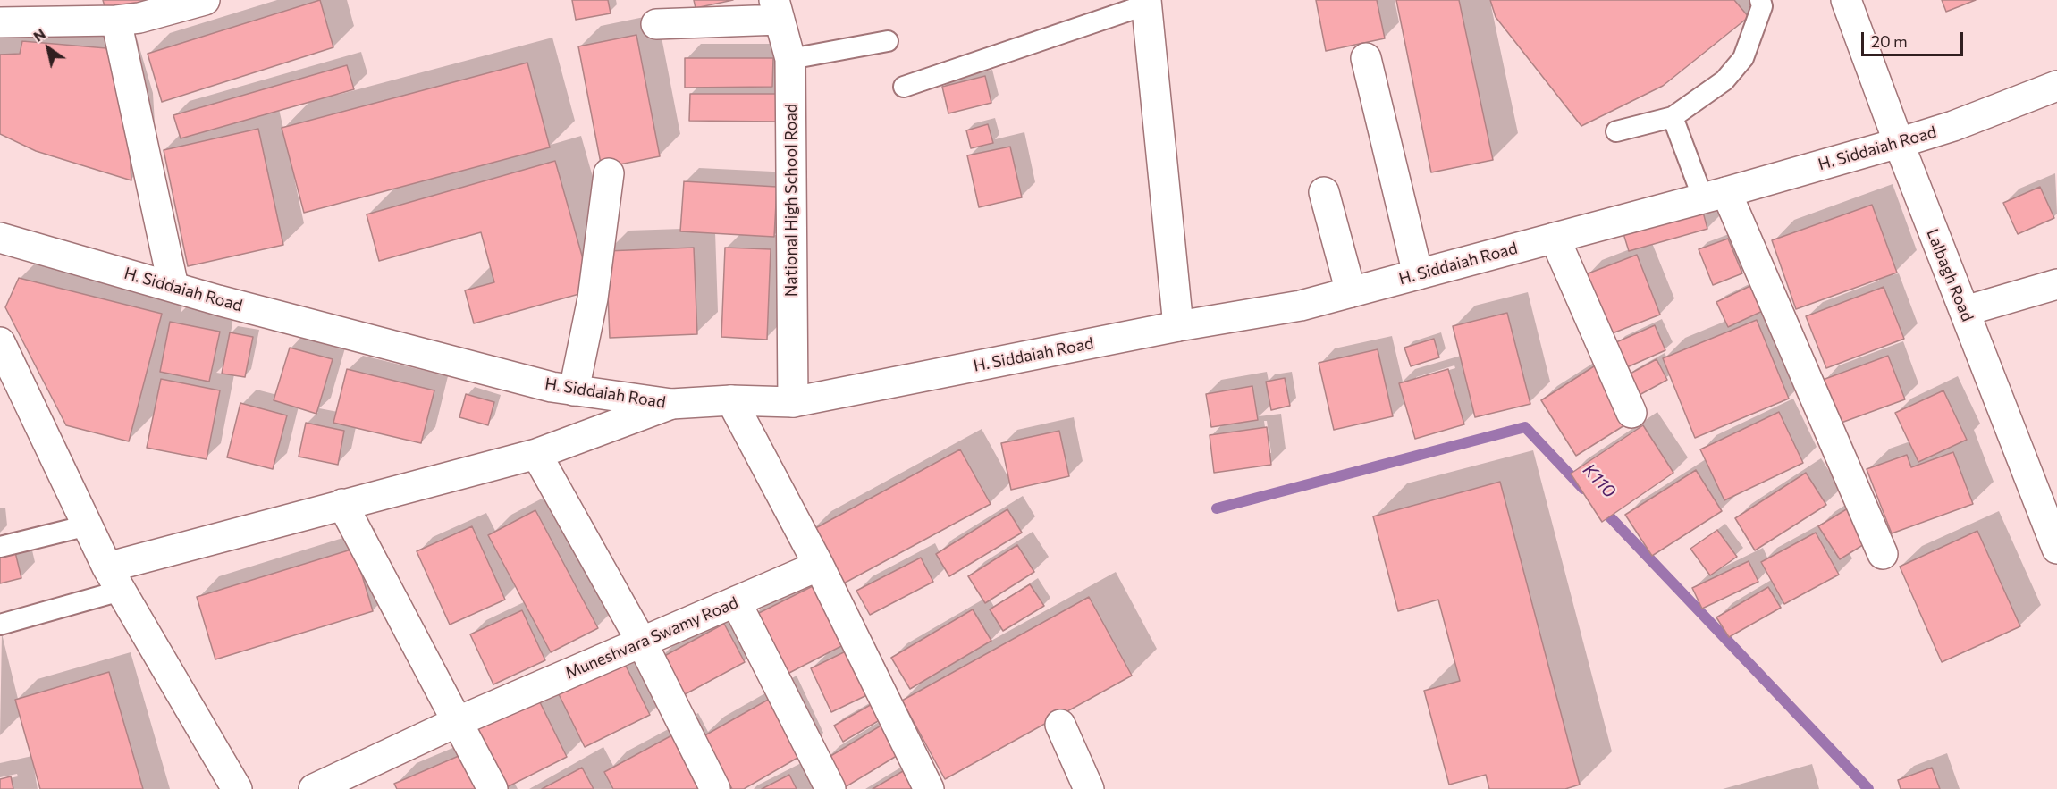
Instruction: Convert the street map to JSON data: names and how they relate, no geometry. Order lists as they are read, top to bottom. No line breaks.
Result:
{"streets":{"street":["H. Siddaiah Road","National High School Road","Lalbagh Road","Muneshvara Swamy Road"]},"crossings":[["H. Siddaiah Road","National High School Road"],["H. Siddaiah Road","Lalbagh Road"]],"water":["K110"],"scale_bar":"20 m","north":"top left"}
